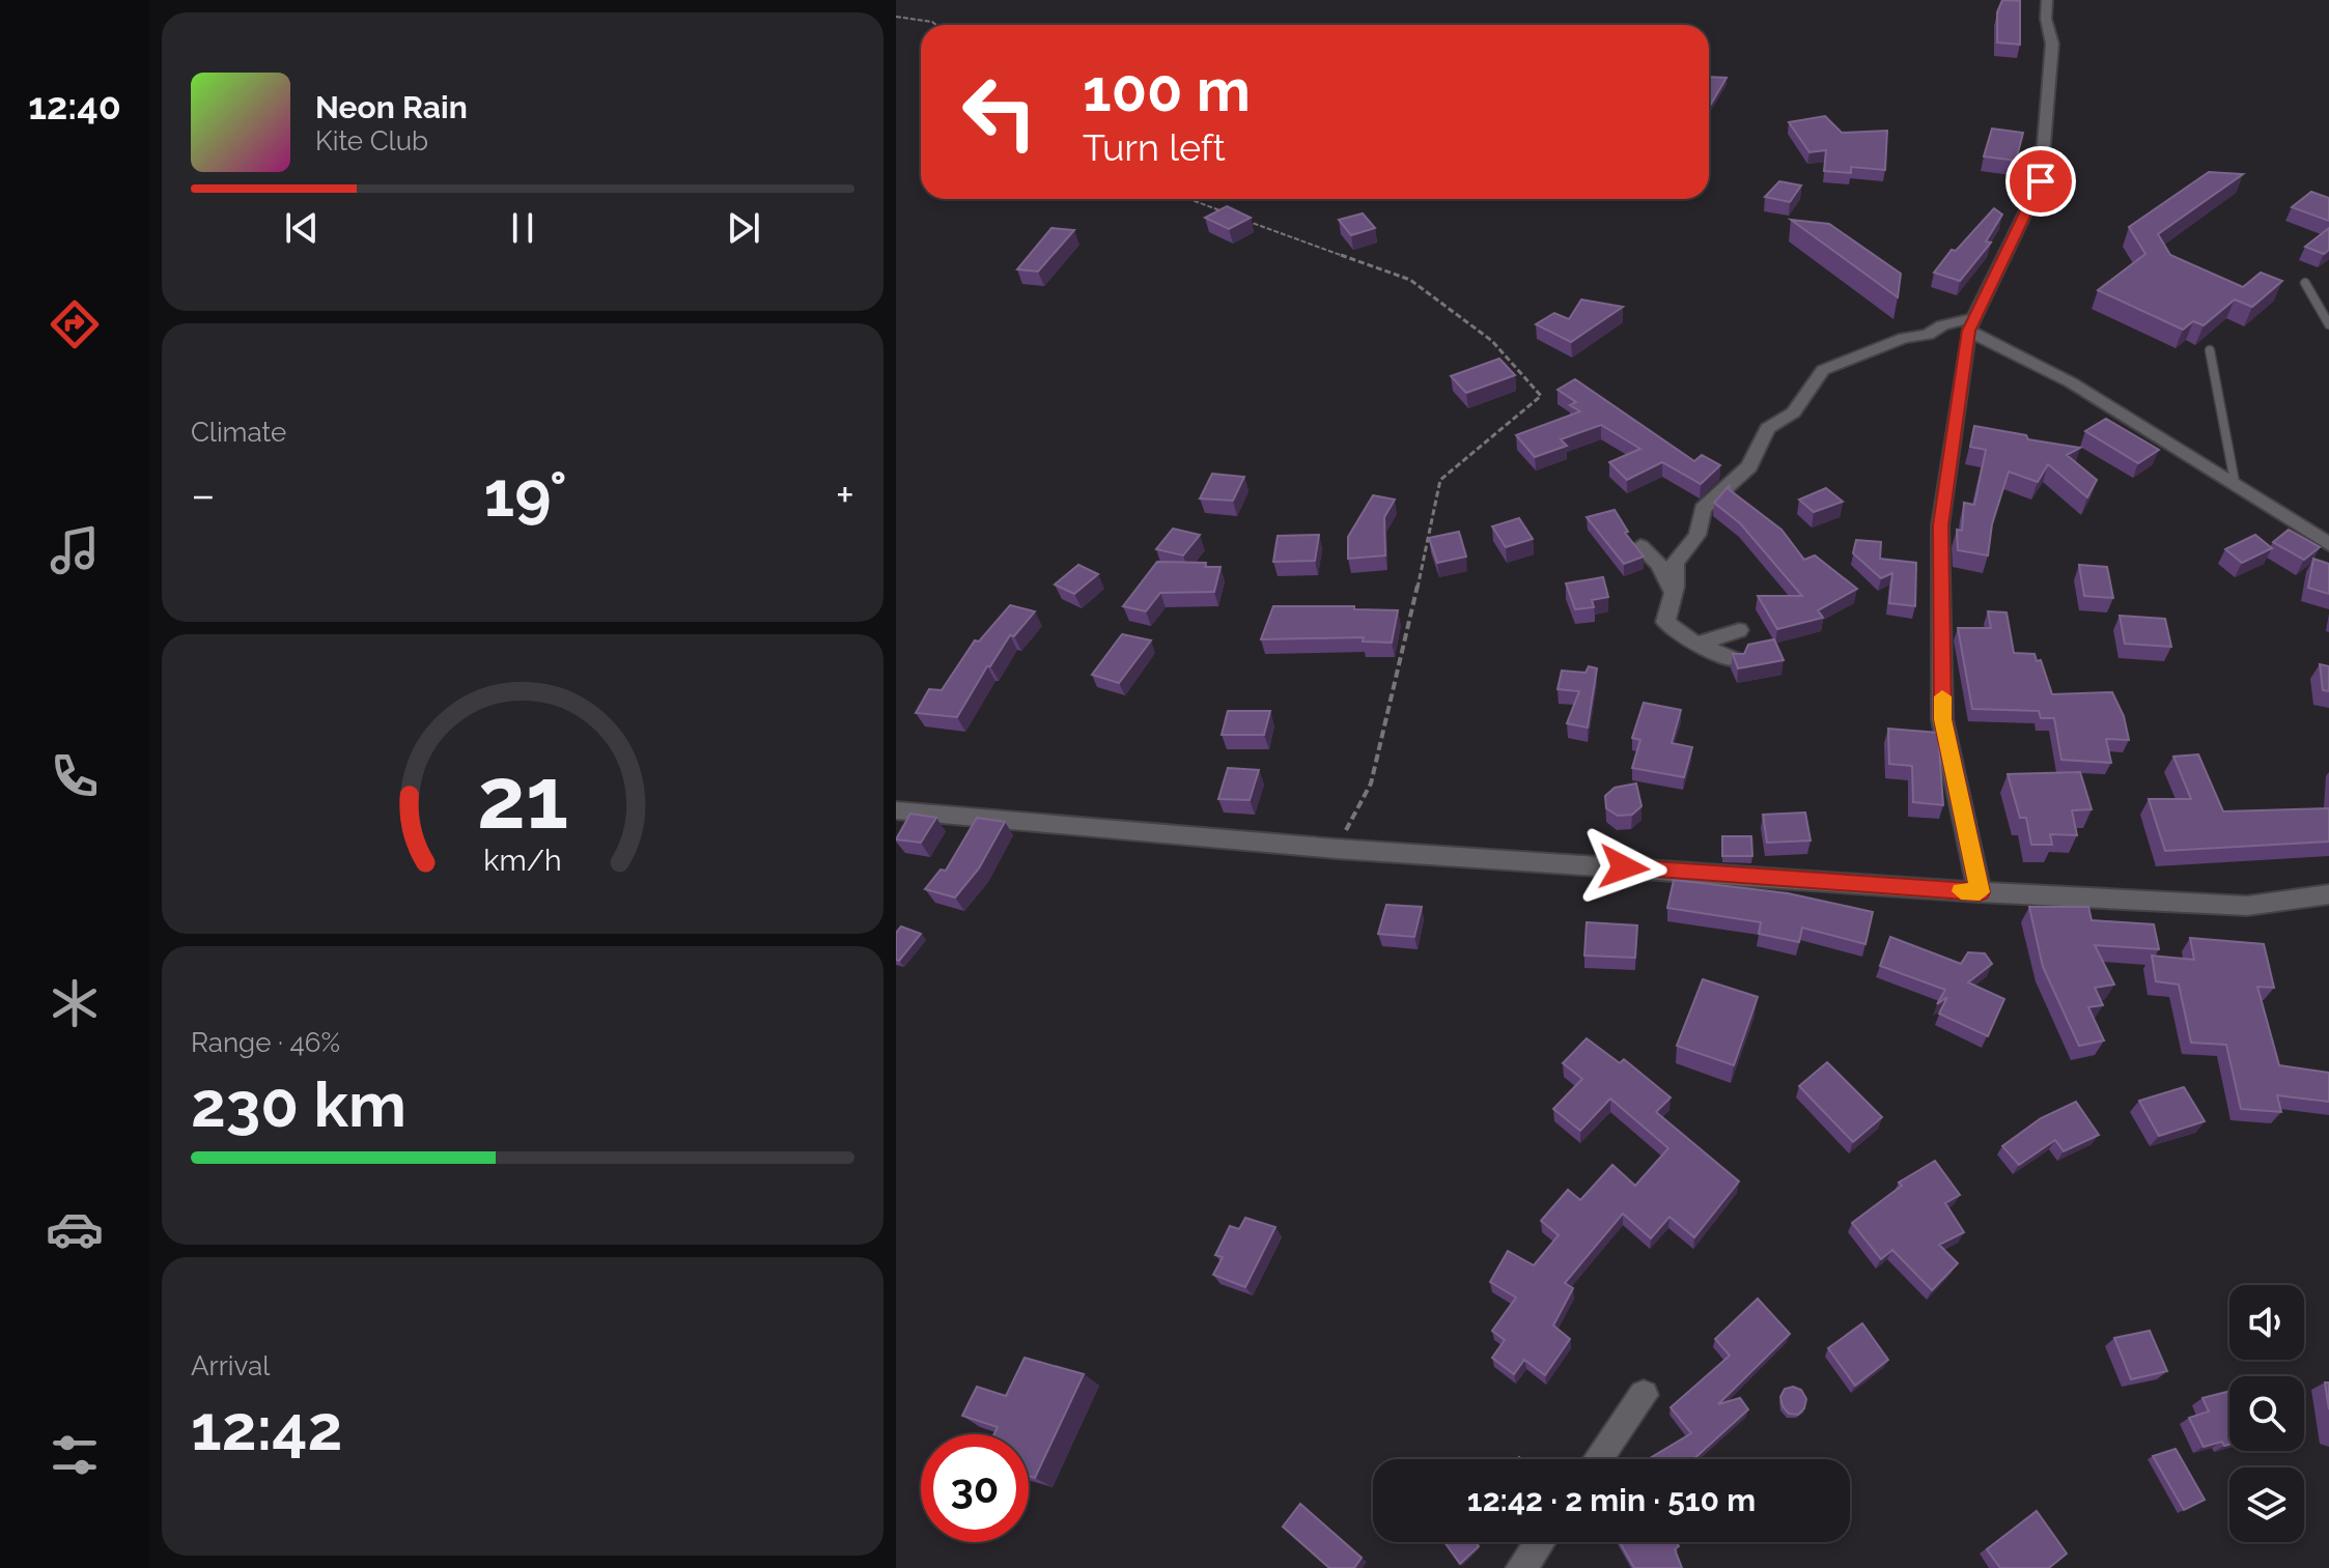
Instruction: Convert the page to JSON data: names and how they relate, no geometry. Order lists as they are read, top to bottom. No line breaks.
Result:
{"page":{"tabs":"12:40","turn":["100 m","Turn left"],"song":["Neon Rain","Kite Club"],"tile":["Climate",["Range · 46%","230 km"],["Arrival","12:42"]],"heat":["−","19°","+"],"limit":"30","trip":"12:42 · 2 min · 510 m","gauge":["21","km/h"]}}
